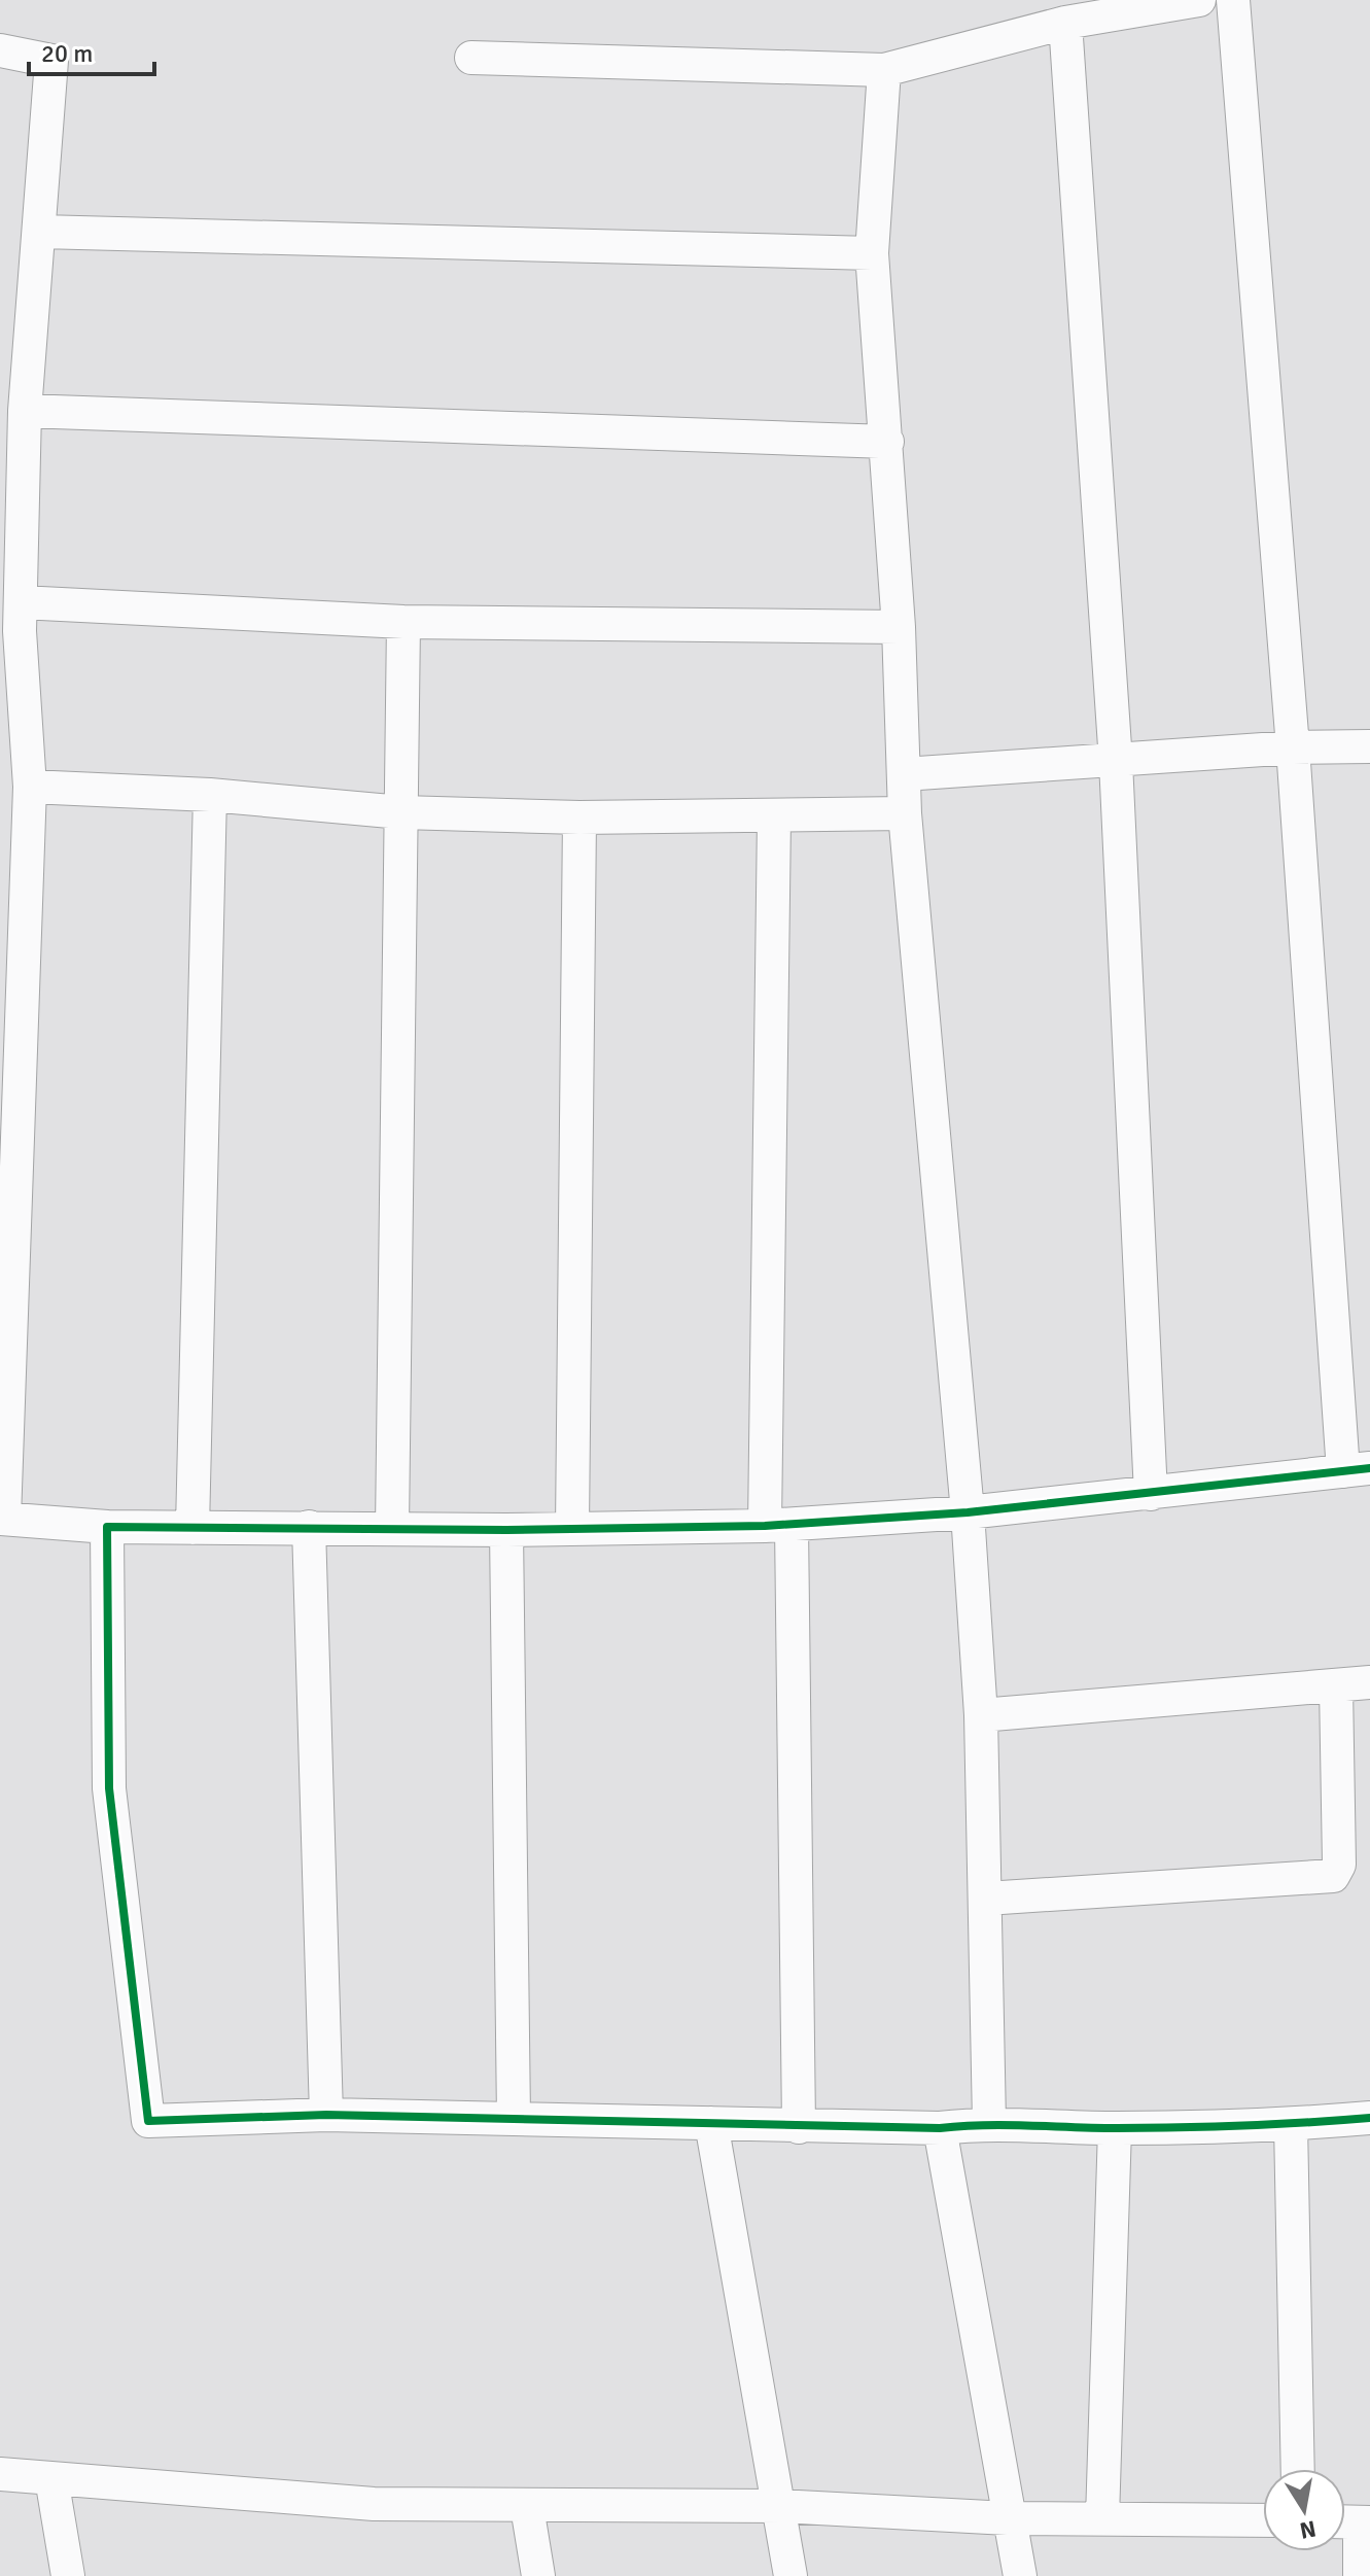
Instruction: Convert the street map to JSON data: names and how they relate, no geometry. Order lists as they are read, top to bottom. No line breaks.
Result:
{"scale_bar":"20 m","north":"bottom"}
